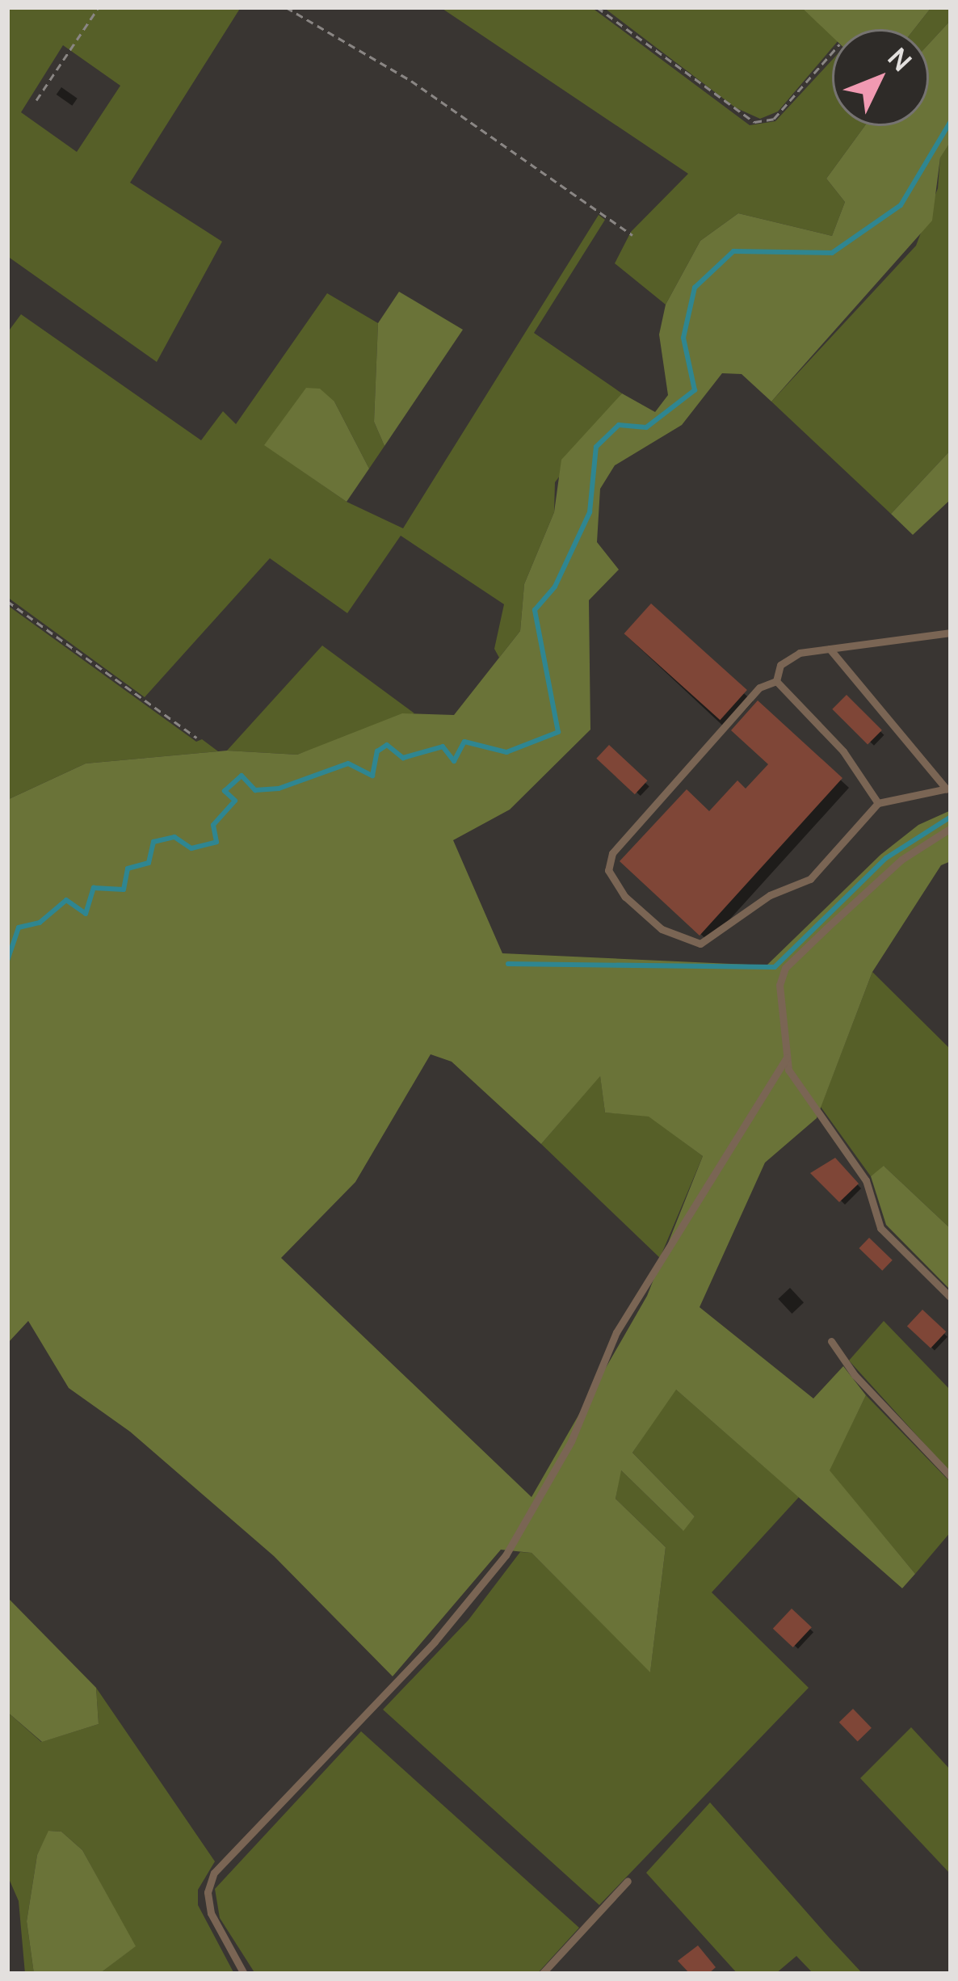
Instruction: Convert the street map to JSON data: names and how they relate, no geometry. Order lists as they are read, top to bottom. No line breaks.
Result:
{"north":"top right"}
